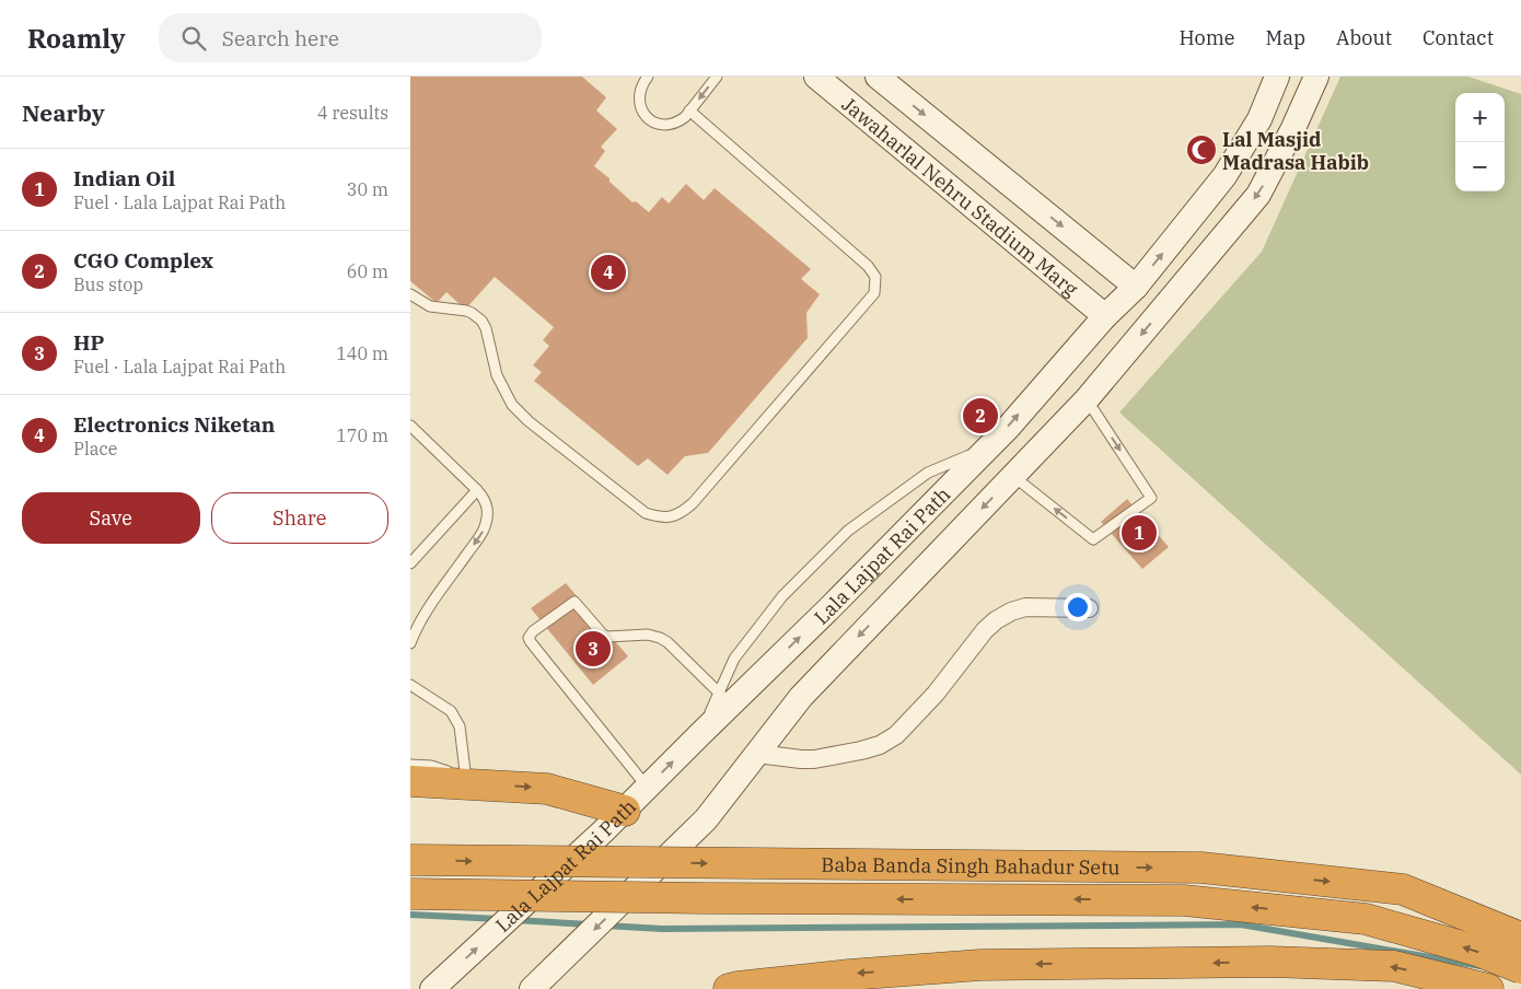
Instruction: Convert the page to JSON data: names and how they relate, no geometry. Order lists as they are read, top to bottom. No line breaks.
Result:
{"streets":{"highway":["Baba Banda Singh Bahadur Setu"],"main road":["Jawaharlal Nehru Stadium Marg","Lala Lajpat Rai Path"]},"crossings":[["Jawaharlal Nehru Stadium Marg","Lala Lajpat Rai Path"]],"places":{"mosque":["Lal Masjid Madrasa Habib"]},"page":{"header":"Roamly","search":"Search here","nav":["Home","Map","About","Contact"],"heading":["Nearby","4 results"],"map_buttons":["+","−"],"list":[{"mark":"1","name":"Indian Oil","note":"Fuel · Lala Lajpat Rai Path","value":"30 m"},{"mark":"2","name":"CGO Complex","note":"Bus stop","value":"60 m"},{"mark":"3","name":"HP","note":"Fuel · Lala Lajpat Rai Path","value":"140 m"},{"mark":"4","name":"Electronics Niketan","note":"Place","value":"170 m"}],"pins":["4","2","1","3"],"buttons":["Save","Share"]}}
